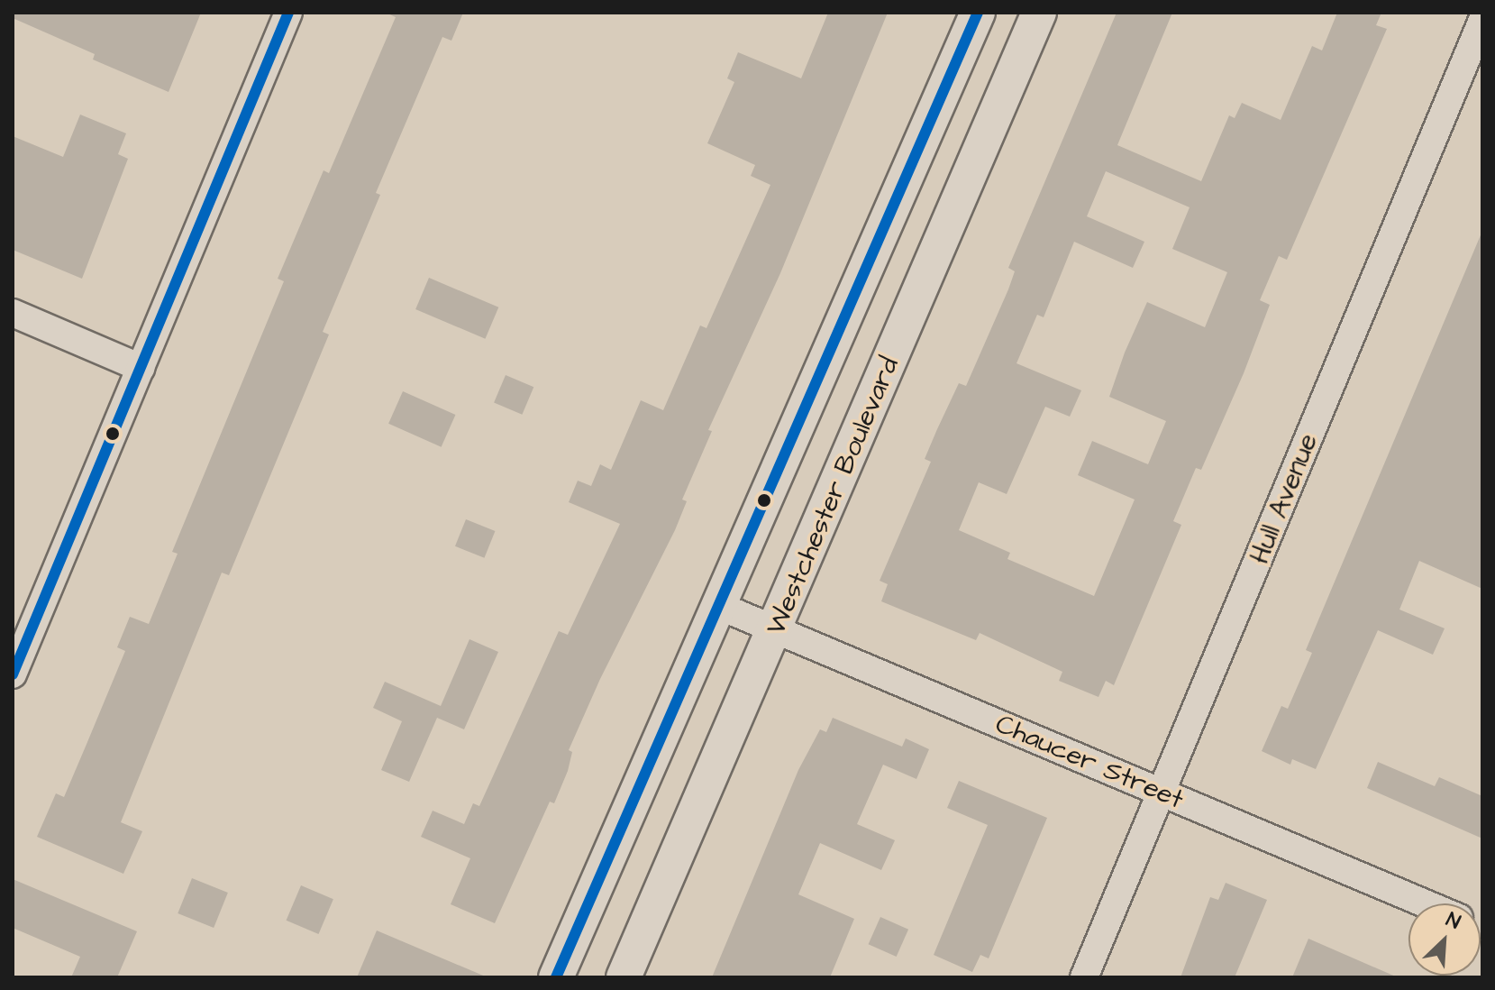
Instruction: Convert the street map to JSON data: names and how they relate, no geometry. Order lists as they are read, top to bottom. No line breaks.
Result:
{"streets":{"street":["Westchester Boulevard","Hull Avenue","Chaucer Street"]},"crossings":[["Westchester Boulevard","Chaucer Street"],["Hull Avenue","Chaucer Street"]],"north":"top right"}
